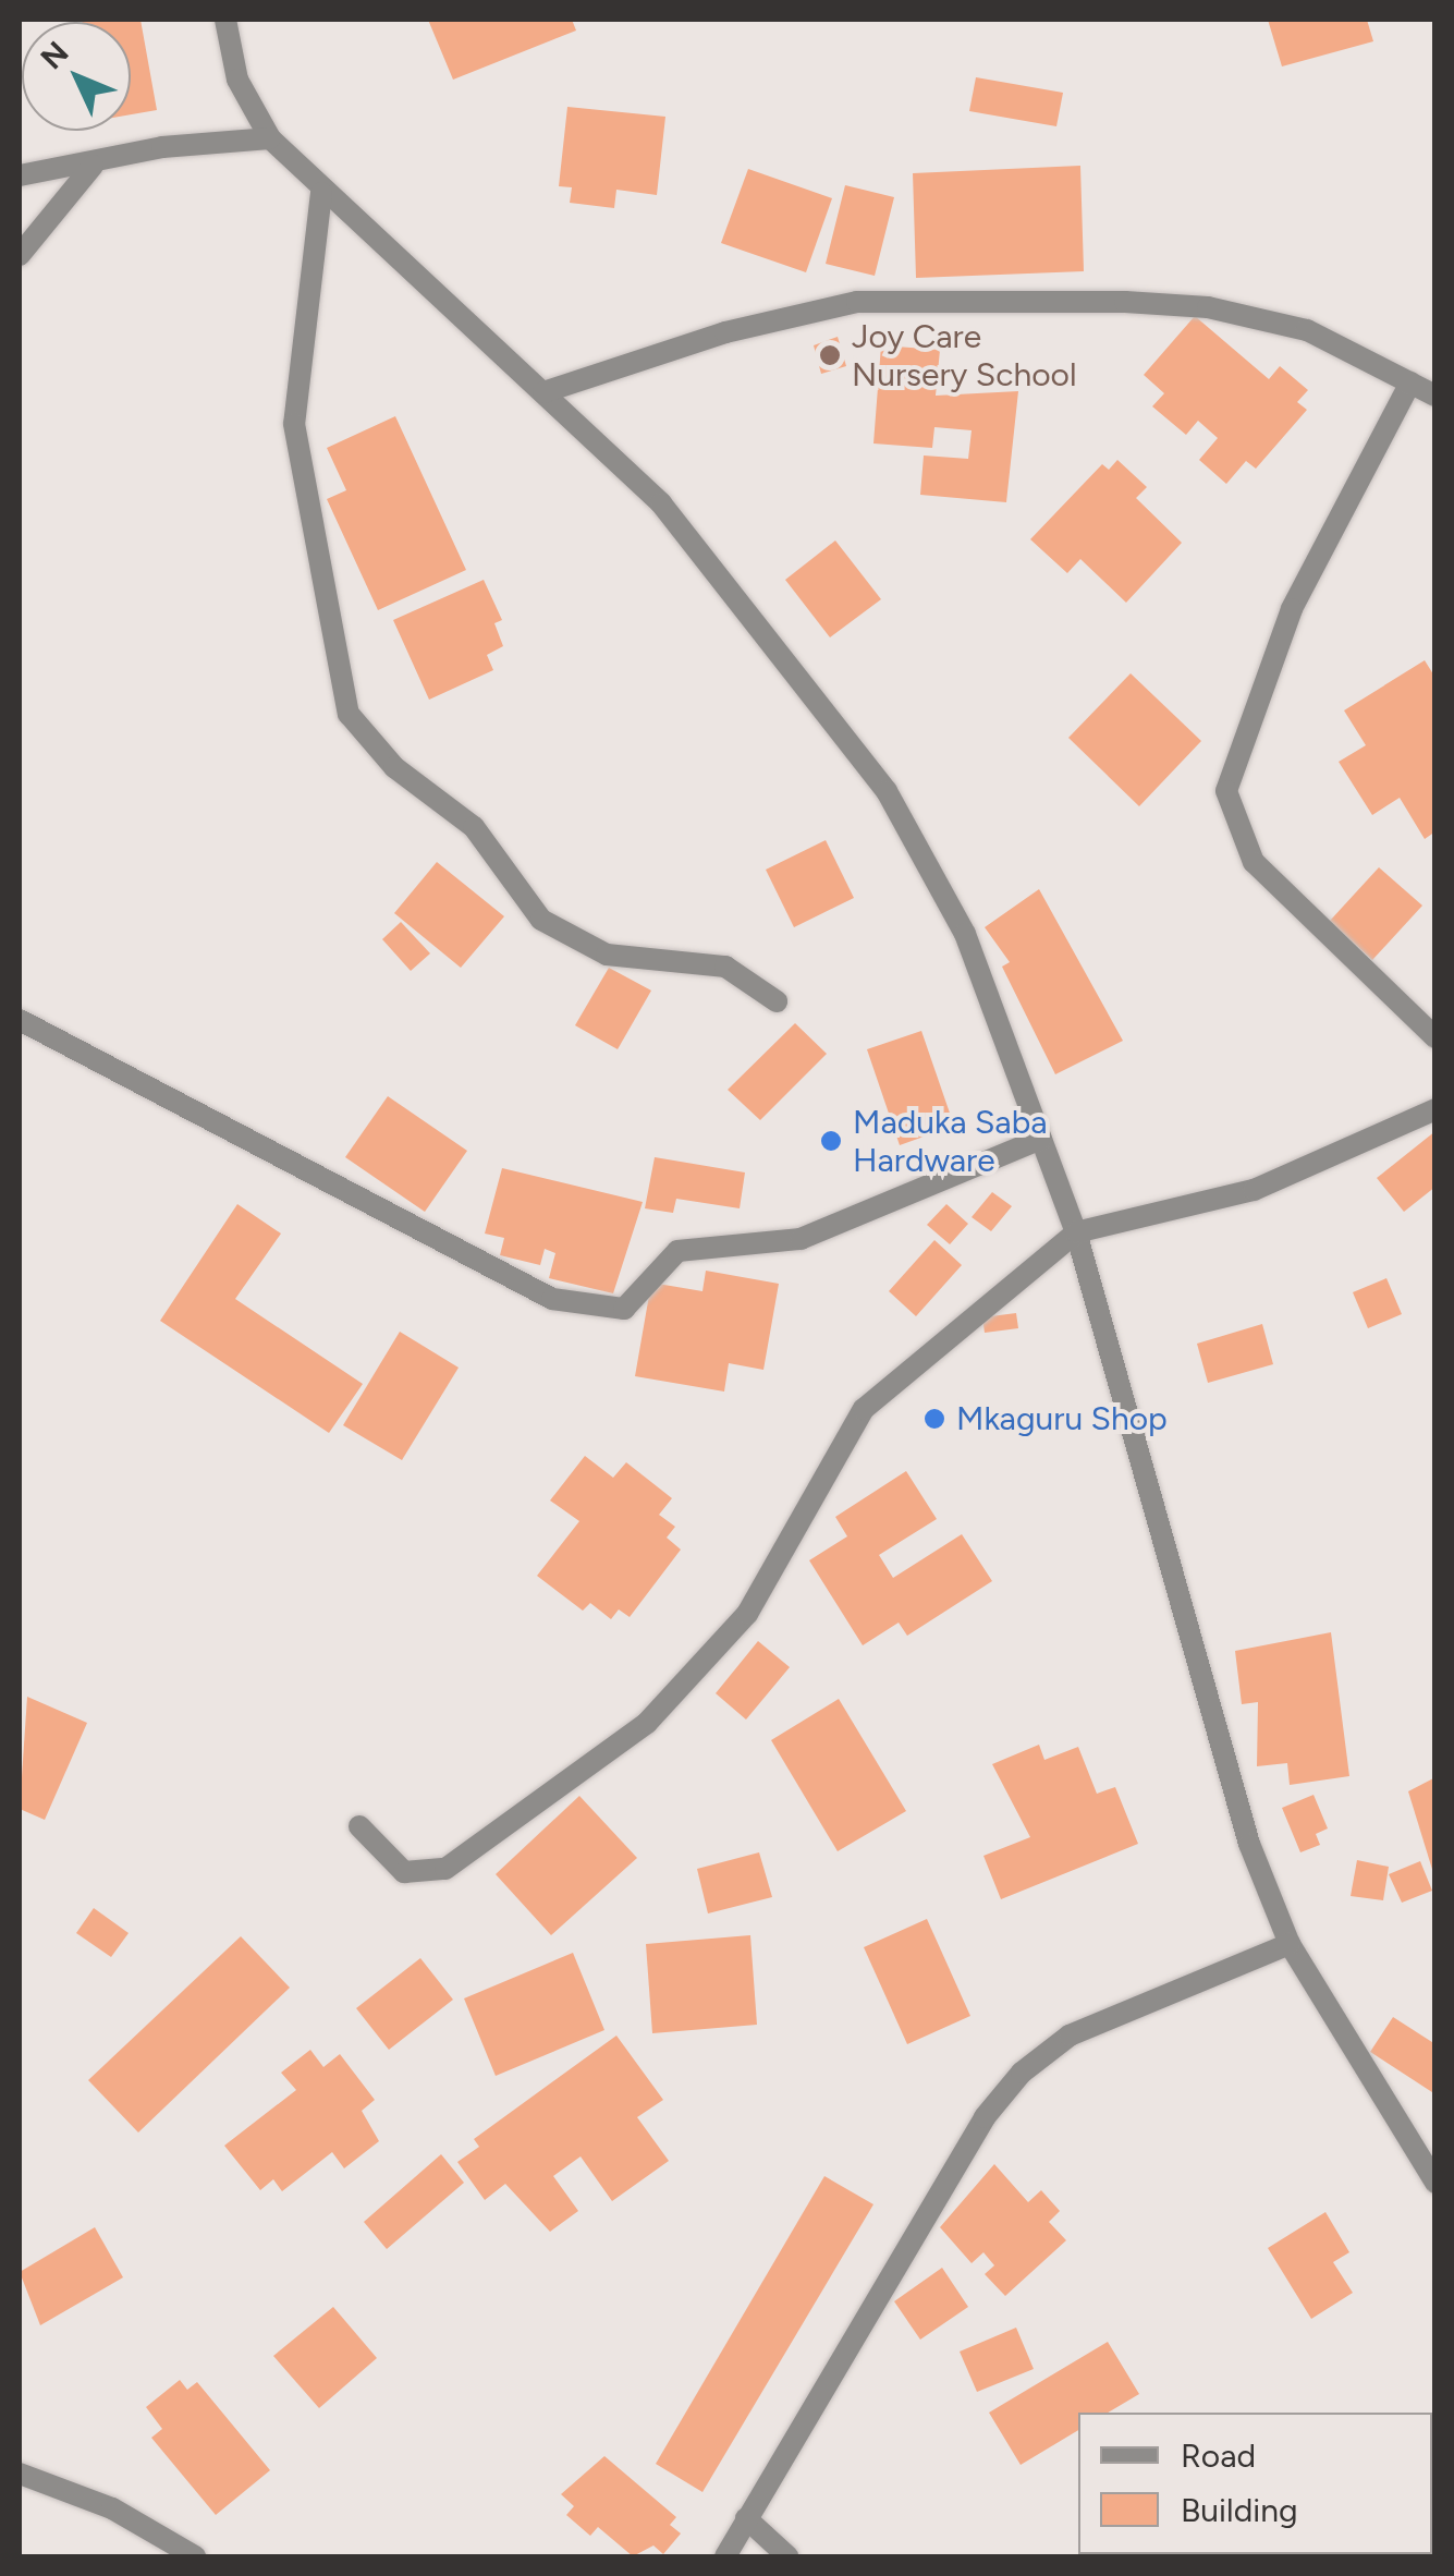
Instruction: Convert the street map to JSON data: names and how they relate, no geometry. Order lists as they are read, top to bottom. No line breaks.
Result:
{"places":["Joy Care Nursery School","Maduka Saba Hardware","Mkaguru Shop"],"legend":["Road","Building"],"north":"top left"}
